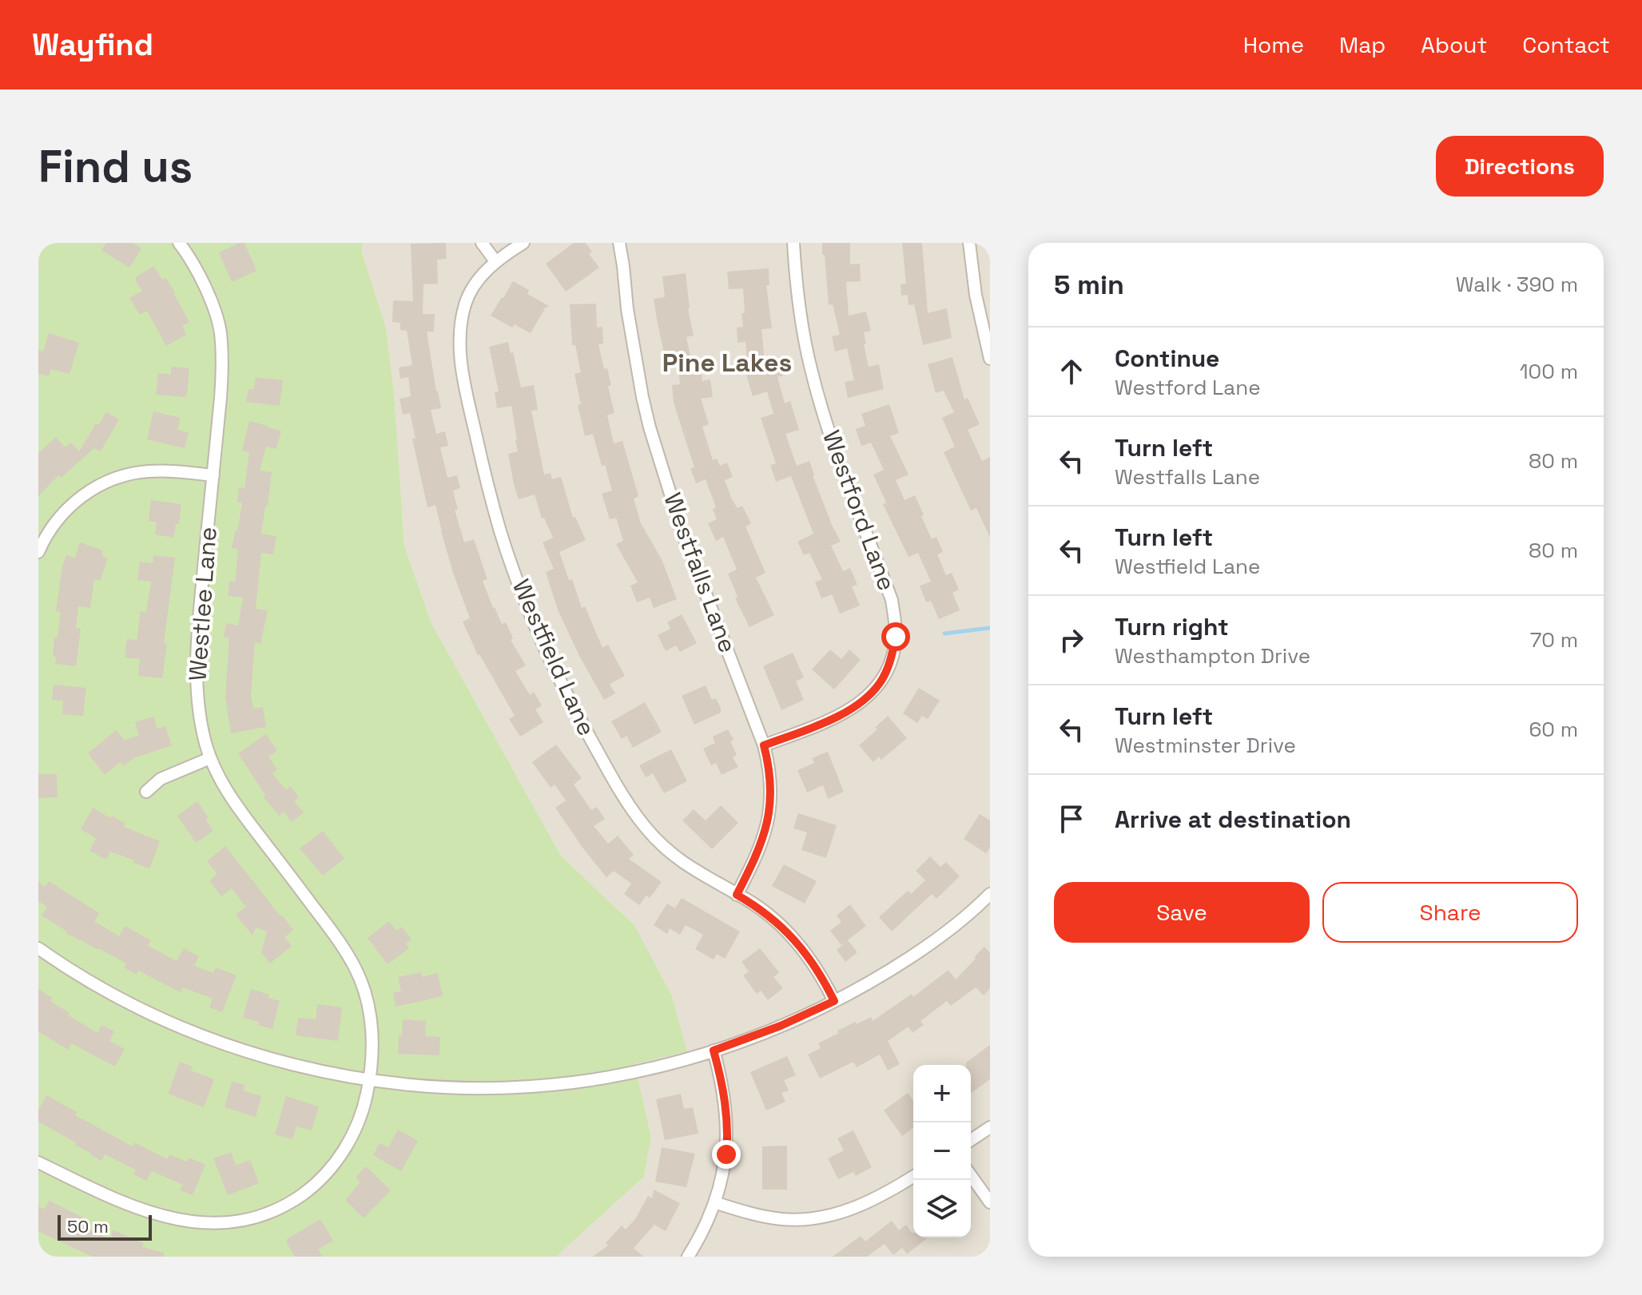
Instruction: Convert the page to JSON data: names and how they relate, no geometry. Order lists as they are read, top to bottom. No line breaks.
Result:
{"streets":{"street":["Westford Lane","Westfalls Lane","Westlee Lane","Westfield Lane"]},"crossings":[["Westford Lane","Westfalls Lane"],["Westfalls Lane","Westfield Lane"]],"districts":["Pine Lakes"],"scale_bar":"50 m","page":{"header":"Wayfind","nav":["Home","Map","About","Contact"],"buttons":["Directions",["Save","Share"]],"title":"Find us","heading":["5 min","Walk · 390 m"],"list":[["Continue","Westford Lane","100 m"],["Turn left","Westfalls Lane","80 m"],["Turn left","Westfield Lane","80 m"],["Turn right","Westhampton Drive","70 m"],["Turn left","Westminster Drive","60 m"],"Arrive at destination"],"map_buttons":["+","−"],"scale":"50 m"}}
